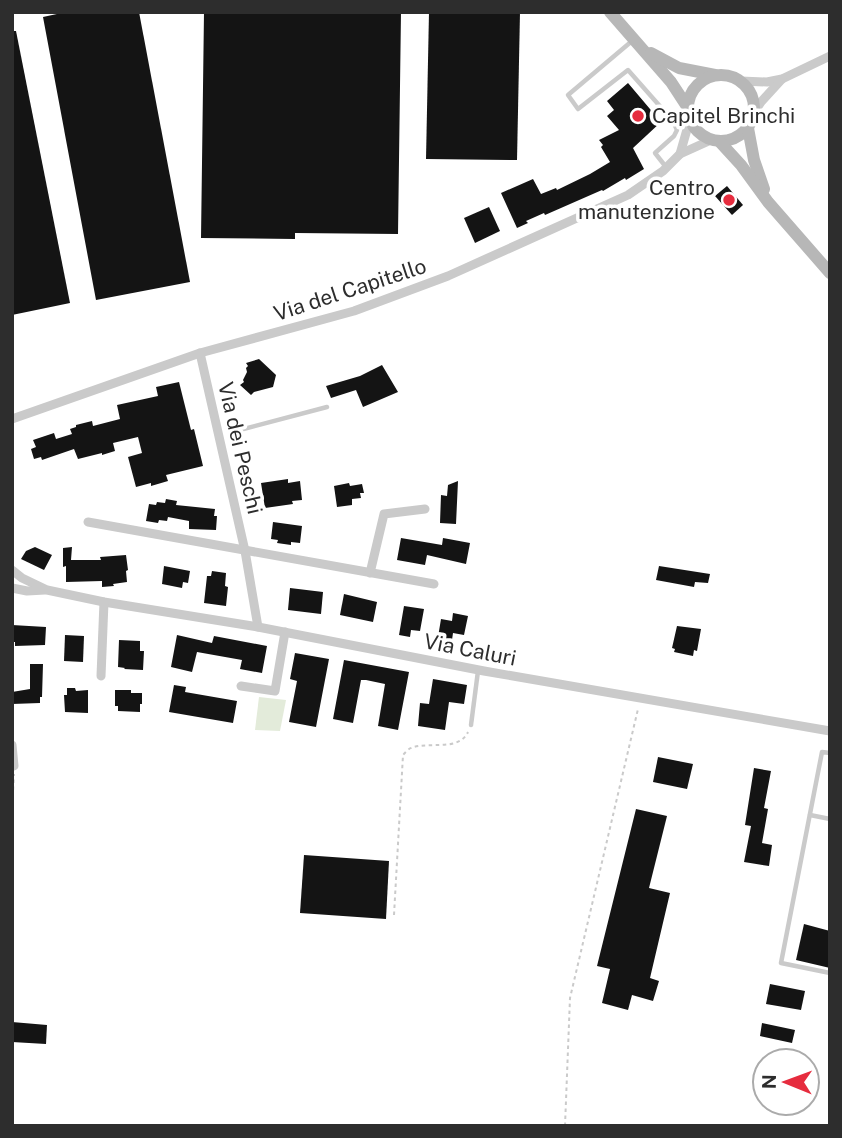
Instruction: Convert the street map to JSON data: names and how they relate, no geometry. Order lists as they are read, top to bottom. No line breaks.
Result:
{"streets":{"street":["Via del Capitello","Via dei Peschi","Via Caluri"]},"crossings":[["Via del Capitello","Via dei Peschi"],["Via dei Peschi","Via Caluri"]],"places":["Capitel Brinchi","Centro manutenzione"],"north":"left"}
